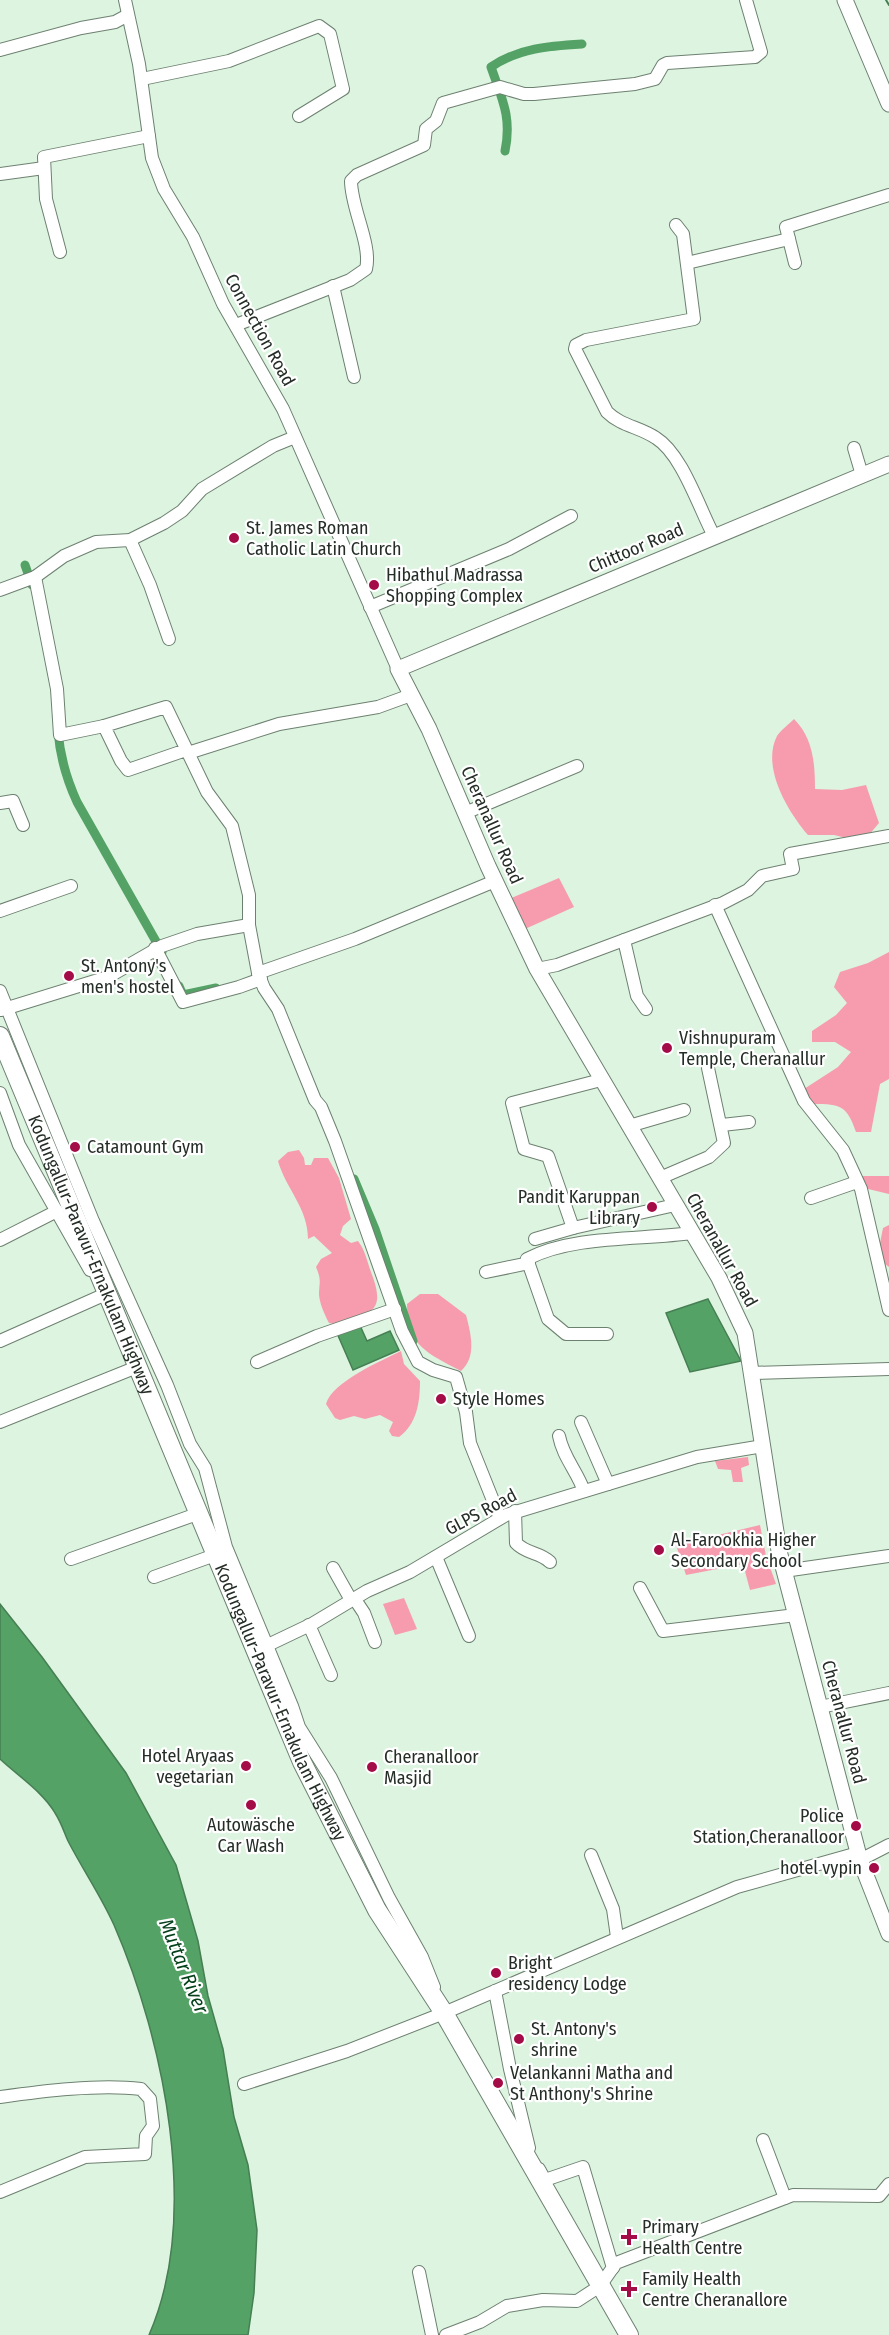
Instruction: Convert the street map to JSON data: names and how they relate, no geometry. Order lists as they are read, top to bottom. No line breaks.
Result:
{"streets":{"highway":["Kodungallur-Paravur-Ernakulam Highway"],"main road":["Chittoor Road","Cheranallur Road"],"street":["Connection Road","GLPS Road"]},"crossings":[["Connection Road","Chittoor Road"],["Connection Road","Cheranallur Road"],["Chittoor Road","Cheranallur Road"],["Cheranallur Road","GLPS Road"]],"water":["Muttar River"],"places":{"other":["St. James Roman Catholic Latin Church","Hibathul Madrassa Shopping Complex","St. Antony's men's hostel","Vishnupuram Temple, Cheranallur","Catamount Gym","Pandit Karuppan Library","Style Homes","Al-Farookhia Higher Secondary School","Hotel Aryaas vegetarian","Cheranalloor Masjid","Autowäsche Car Wash","Police Station,Cheranalloor","hotel vypin","Bright residency Lodge","St. Antony's shrine","Velankanni Matha and St Anthony's Shrine"],"health":["Primary Health Centre","Family Health Centre Cheranallore"]}}
